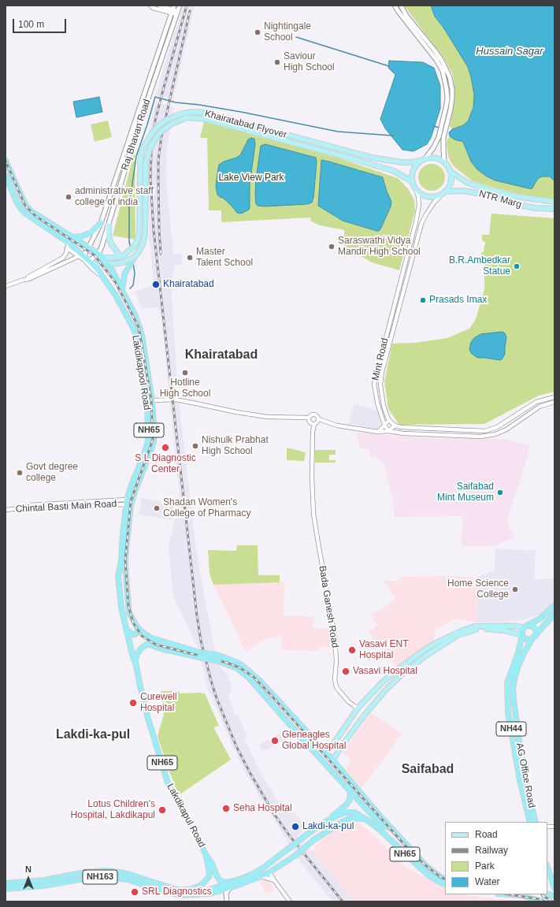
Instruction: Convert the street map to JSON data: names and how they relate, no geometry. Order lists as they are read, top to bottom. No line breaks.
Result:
{"streets":{"highway":["Lakdikapool Road","NH65","NH44","AG Office Road","Lakdikapul Road","NH163"],"main road":["Khairatabad Flyover","Raj Bhavan Road","NTR Marg"],"street":["Mint Road","Chintal Basti Main Road","Bada Ganesh Road"]},"crossings":[["Khairatabad Flyover","NTR Marg"],["Khairatabad Flyover","Mint Road"],["Raj Bhavan Road","Lakdikapool Road"],["Raj Bhavan Road","NH65"],["NTR Marg","Mint Road"],["Lakdikapool Road","NH65"],["Lakdikapool Road","Chintal Basti Main Road"],["Lakdikapool Road","Lakdikapul Road"],["NH65","Lakdikapul Road"],["NH44","AG Office Road"],["Lakdikapul Road","NH163"]],"districts":["Khairatabad","Lakdi-ka-pul","Saifabad"],"water":["Hussain Sagar"],"parks":["Lake View Park"],"places":["Nightingale School","Saviour High School","administrative staff college of india","Saraswathi Vidya Mandir High School","Master Talent School","B.R.Ambedkar Statue","Khairatabad","Prasads Imax","Hotline High School","Nishulk Prabhat High School","S L Diagnostic Center","Govt degree college","Saifabad Mint Museum","Shadan Women's College of Pharmacy","Home Science College","Vasavi ENT Hospital","Vasavi Hospital","Curewell Hospital","Gleneagles Global Hospital","Seha Hospital","Lotus Children's Hospital, Lakdikapul","Lakdi-ka-pul","SRL Diagnostics"],"legend":["Road","Railway","Park","Water"],"scale_bar":"100 m","north":"top"}
